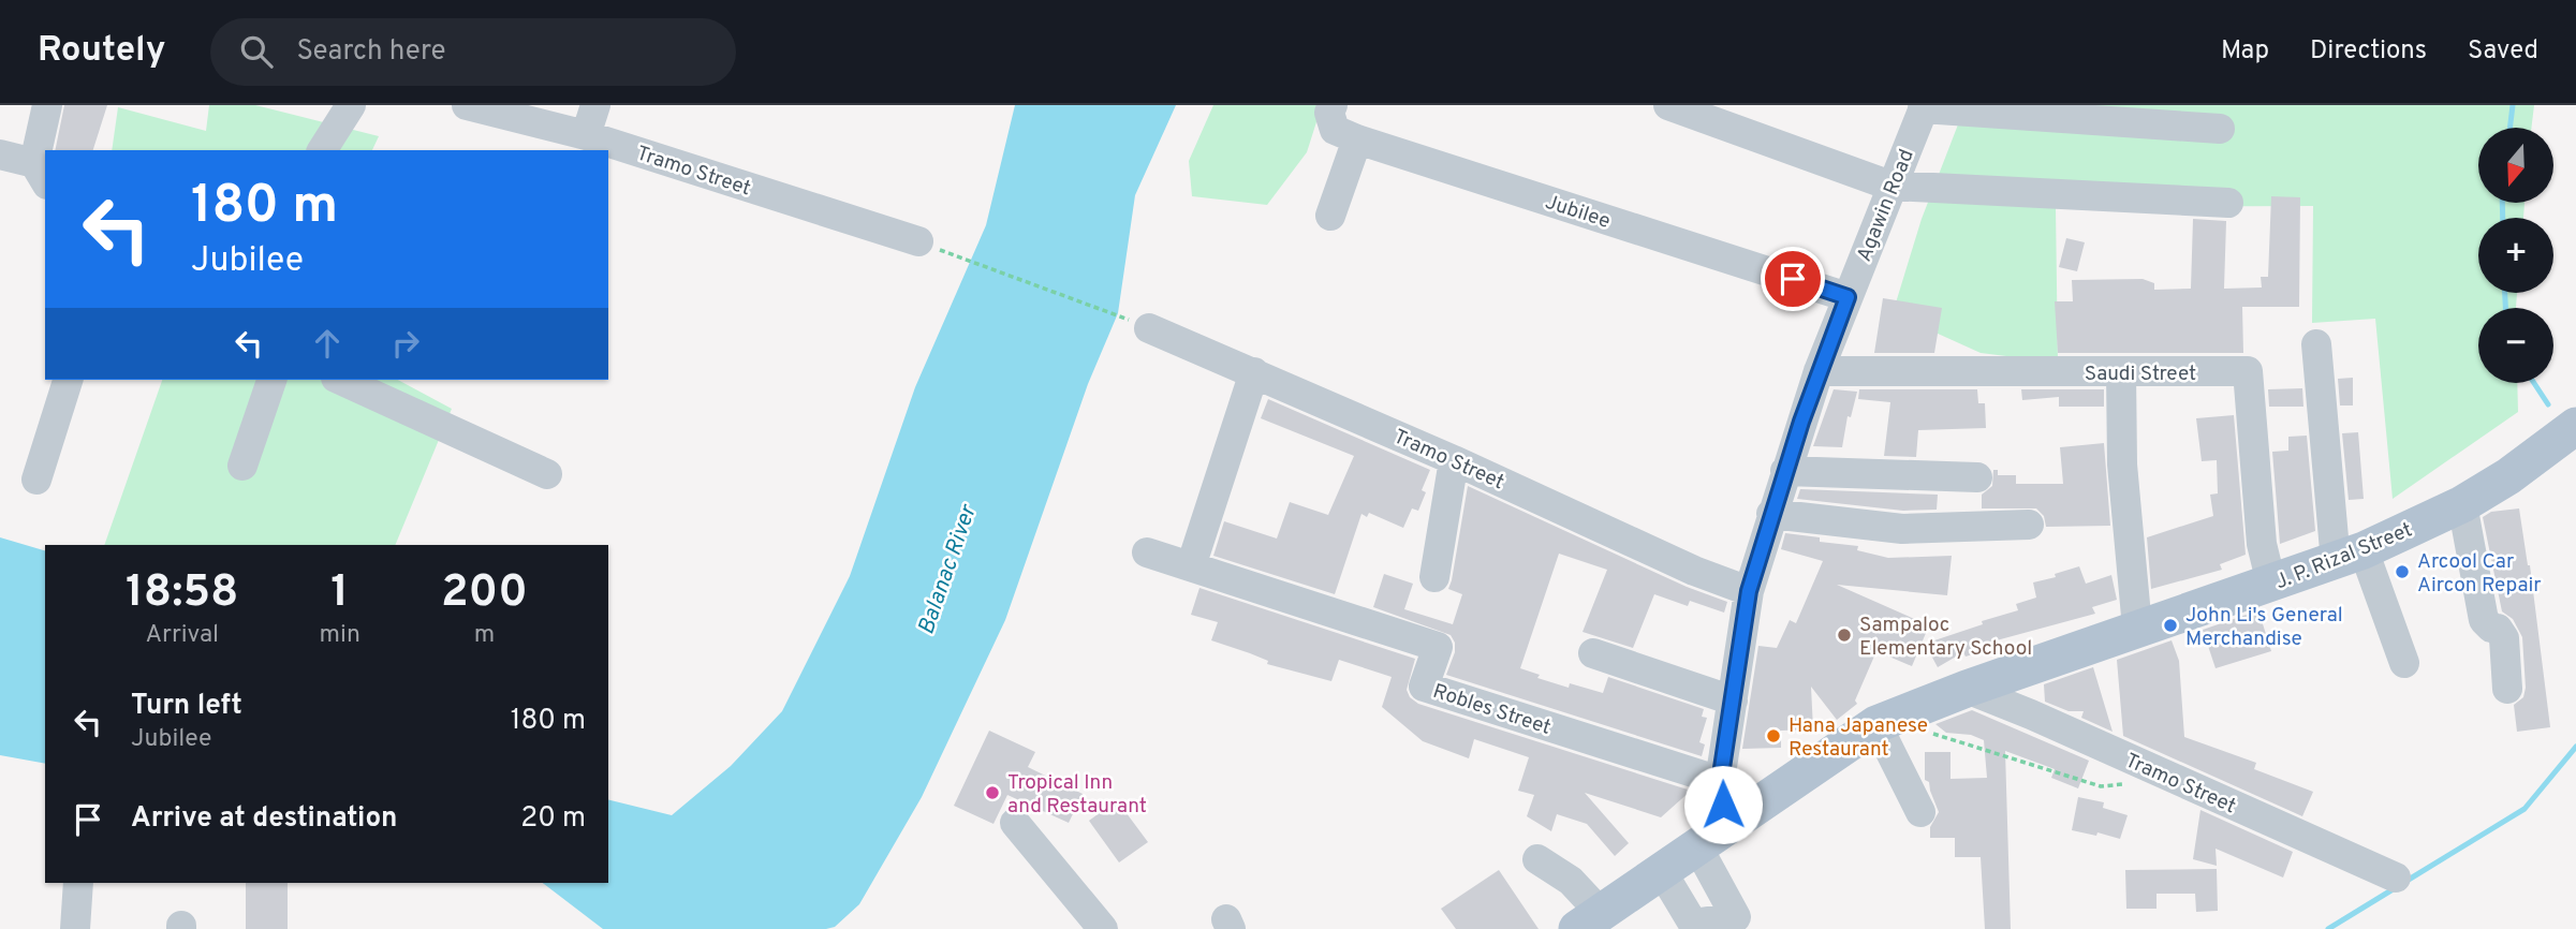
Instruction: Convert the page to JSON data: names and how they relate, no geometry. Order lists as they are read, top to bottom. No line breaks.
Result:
{"streets":{"main road":["J. P. Rizal Street"],"street":["Tramo Street","Agawin Road","Jubilee","Saudi Street","Robles Street"]},"crossings":[["Tramo Street","Agawin Road"],["Tramo Street","J. P. Rizal Street"],["Agawin Road","Jubilee"],["Agawin Road","Saudi Street"],["Agawin Road","J. P. Rizal Street"],["Agawin Road","Robles Street"],["Saudi Street","J. P. Rizal Street"]],"water":["Balanac River"],"places":["Arcool Car Aircon Repair","John Li's General Merchandise","Sampaloc Elementary School","Hana Japanese Restaurant","Tropical Inn and Restaurant"],"north":"bottom","page":{"header":"Routely","search":"Search here","nav":["Map","Directions","Saved"],"map_buttons":["+","−"],"turn":["180 m","Jubilee"],"eta":["18:58","Arrival","1","min","200","m"],"list":[{"name":"Turn left","note":"Jubilee","value":"180 m"},{"name":"Arrive at destination","value":"20 m"}]}}
